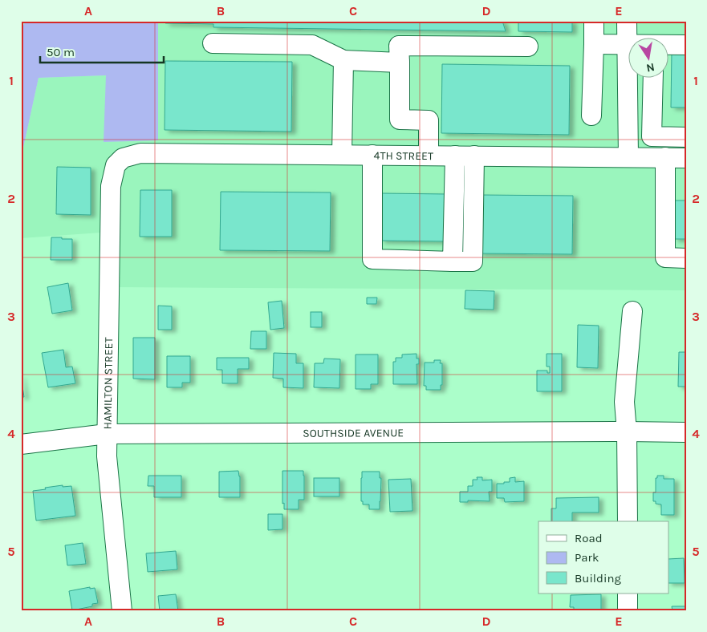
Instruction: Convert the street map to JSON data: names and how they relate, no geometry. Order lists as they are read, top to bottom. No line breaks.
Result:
{"streets":{"street":["4TH STREET","HAMILTON STREET","SOUTHSIDE AVENUE"]},"crossings":[["4TH STREET","HAMILTON STREET"],["HAMILTON STREET","SOUTHSIDE AVENUE"]],"legend":["Road","Park","Building"],"scale_bar":"50 m","north":"bottom","grid":{"columns":["A","B","C","D","E"],"rows":["1","2","3","4","5"]}}
